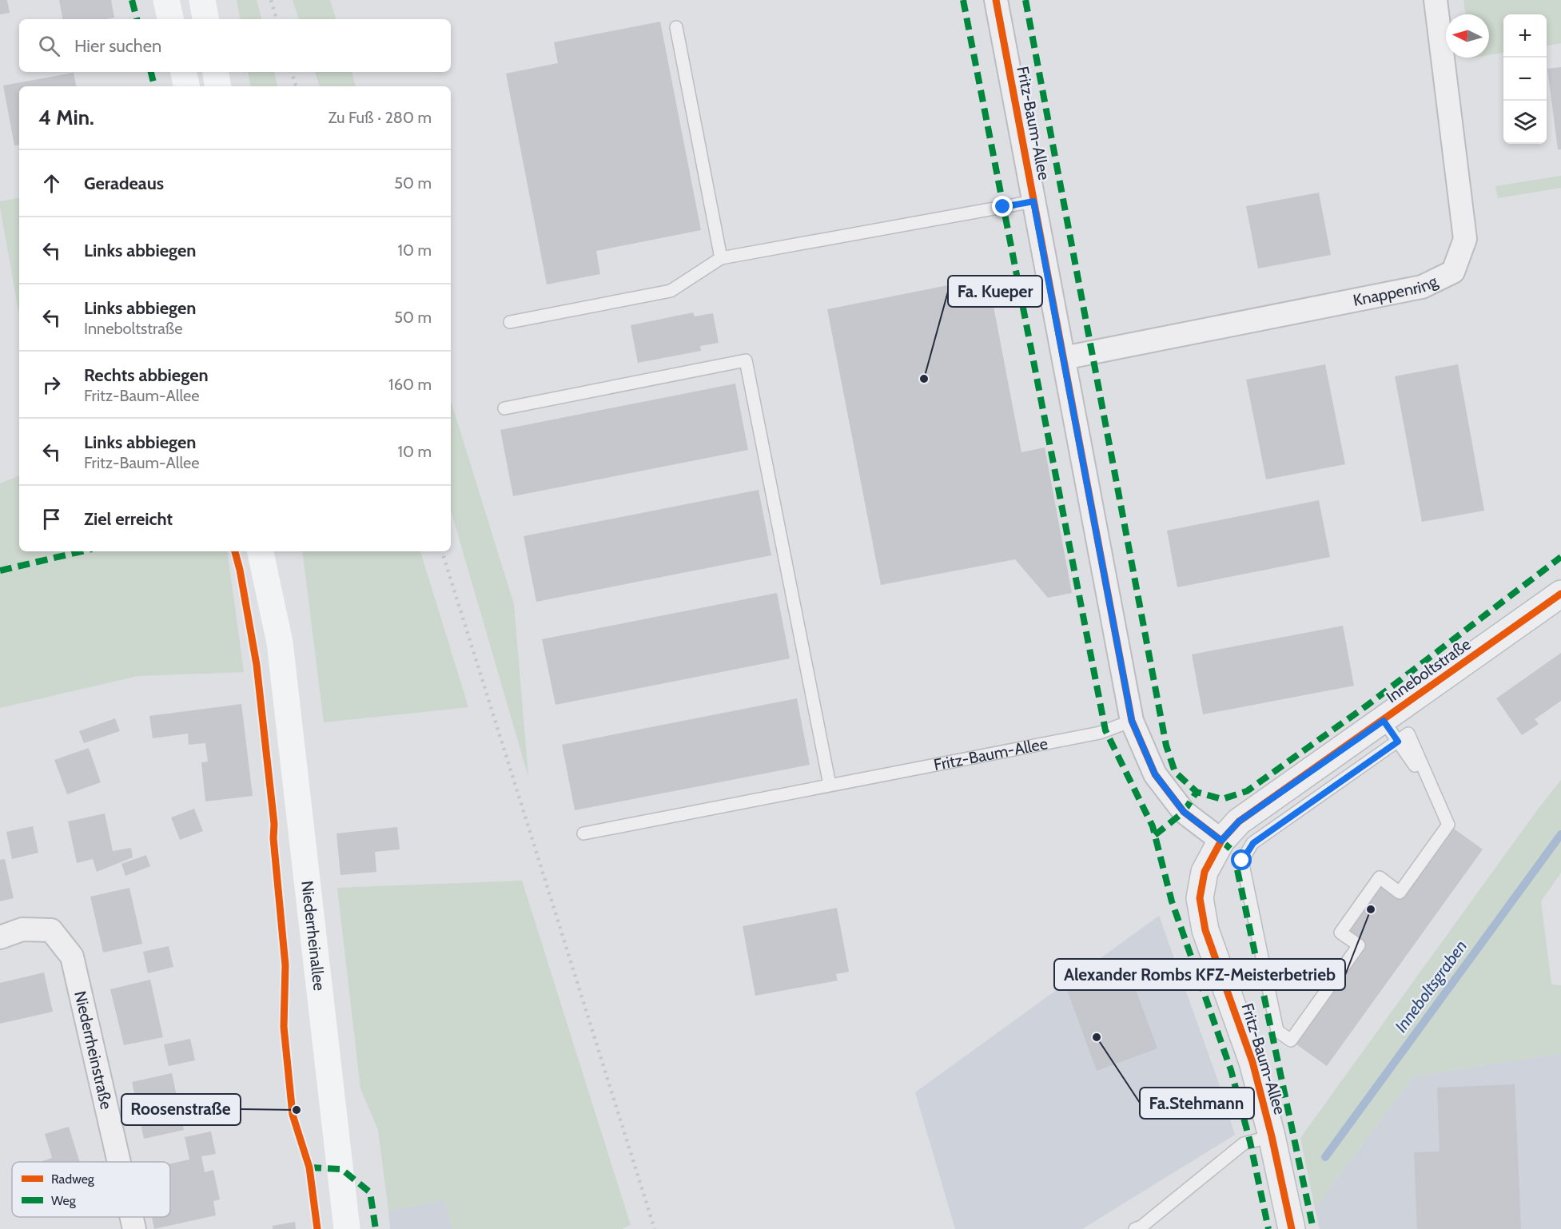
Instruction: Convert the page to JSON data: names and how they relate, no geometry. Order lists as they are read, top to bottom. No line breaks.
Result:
{"streets":{"main road":["Niederrheinallee"],"street":["Fritz-Baum-Allee","Knappenring","Inneboltstraße","Niederrheinstraße"]},"crossings":[["Fritz-Baum-Allee","Knappenring"],["Fritz-Baum-Allee","Inneboltstraße"]],"water":["Inneboltsgraben"],"places":["Fa. Kueper","Alexander Rombs KFZ-Meisterbetrieb","Fa.Stehmann","Roosenstraße"],"legend":["Radweg","Weg"],"north":"left","page":{"map_buttons":["+","−"],"search":"Hier suchen","heading":["4 Min.","Zu Fuß · 280 m"],"list":[["Geradeaus","50 m"],["Links abbiegen","10 m"],["Links abbiegen","Inneboltstraße","50 m"],["Rechts abbiegen","Fritz-Baum-Allee","160 m"],["Links abbiegen","Fritz-Baum-Allee","10 m"],"Ziel erreicht"]}}
